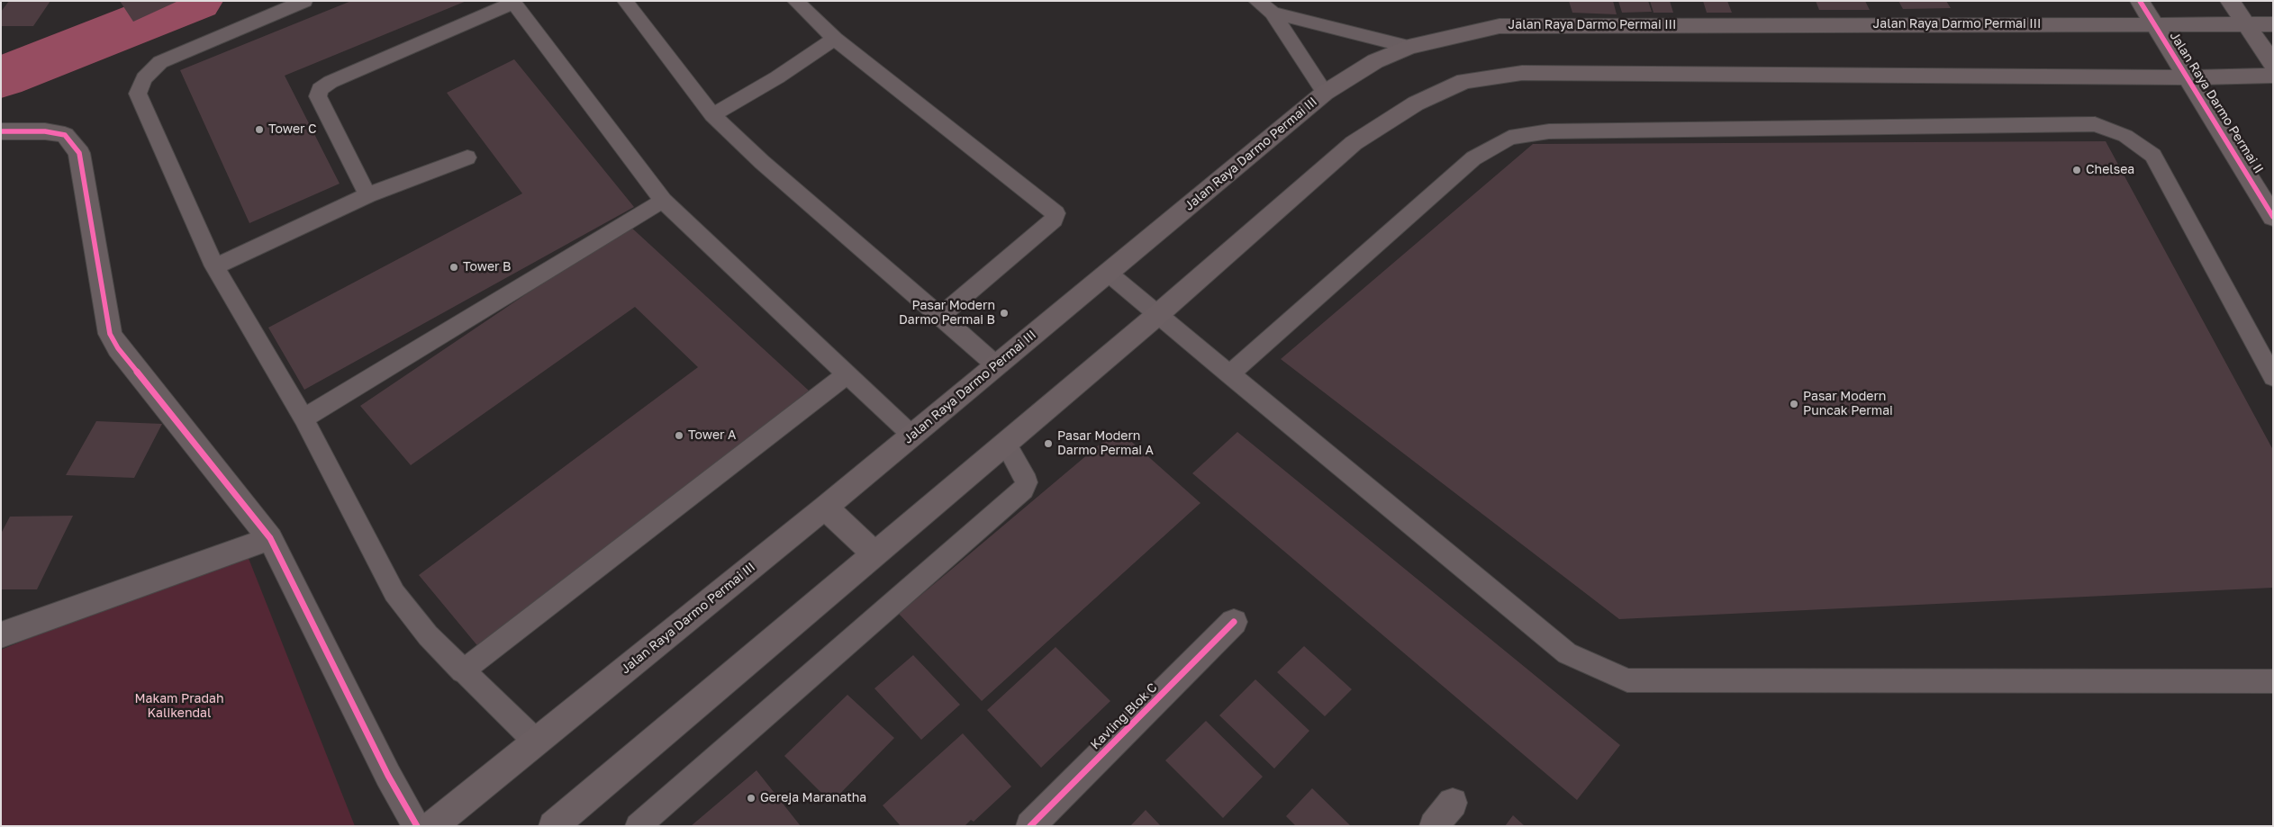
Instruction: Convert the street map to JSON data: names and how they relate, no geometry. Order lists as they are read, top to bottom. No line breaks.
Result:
{"streets":{"main road":["Jalan Raya Darmo Permai III","Jalan Raya Darmo Permai II"],"street":["Kavling Blok C"]},"crossings":[["Jalan Raya Darmo Permai III","Jalan Raya Darmo Permai II"]],"parks":["Makam Pradah Kalikendal"],"places":["Tower C","Chelsea","Tower B","Pasar Modern Darmo Permai B","Pasar Modern Puncak Permai","Tower A","Pasar Modern Darmo Permai A","Gereja Maranatha"]}
